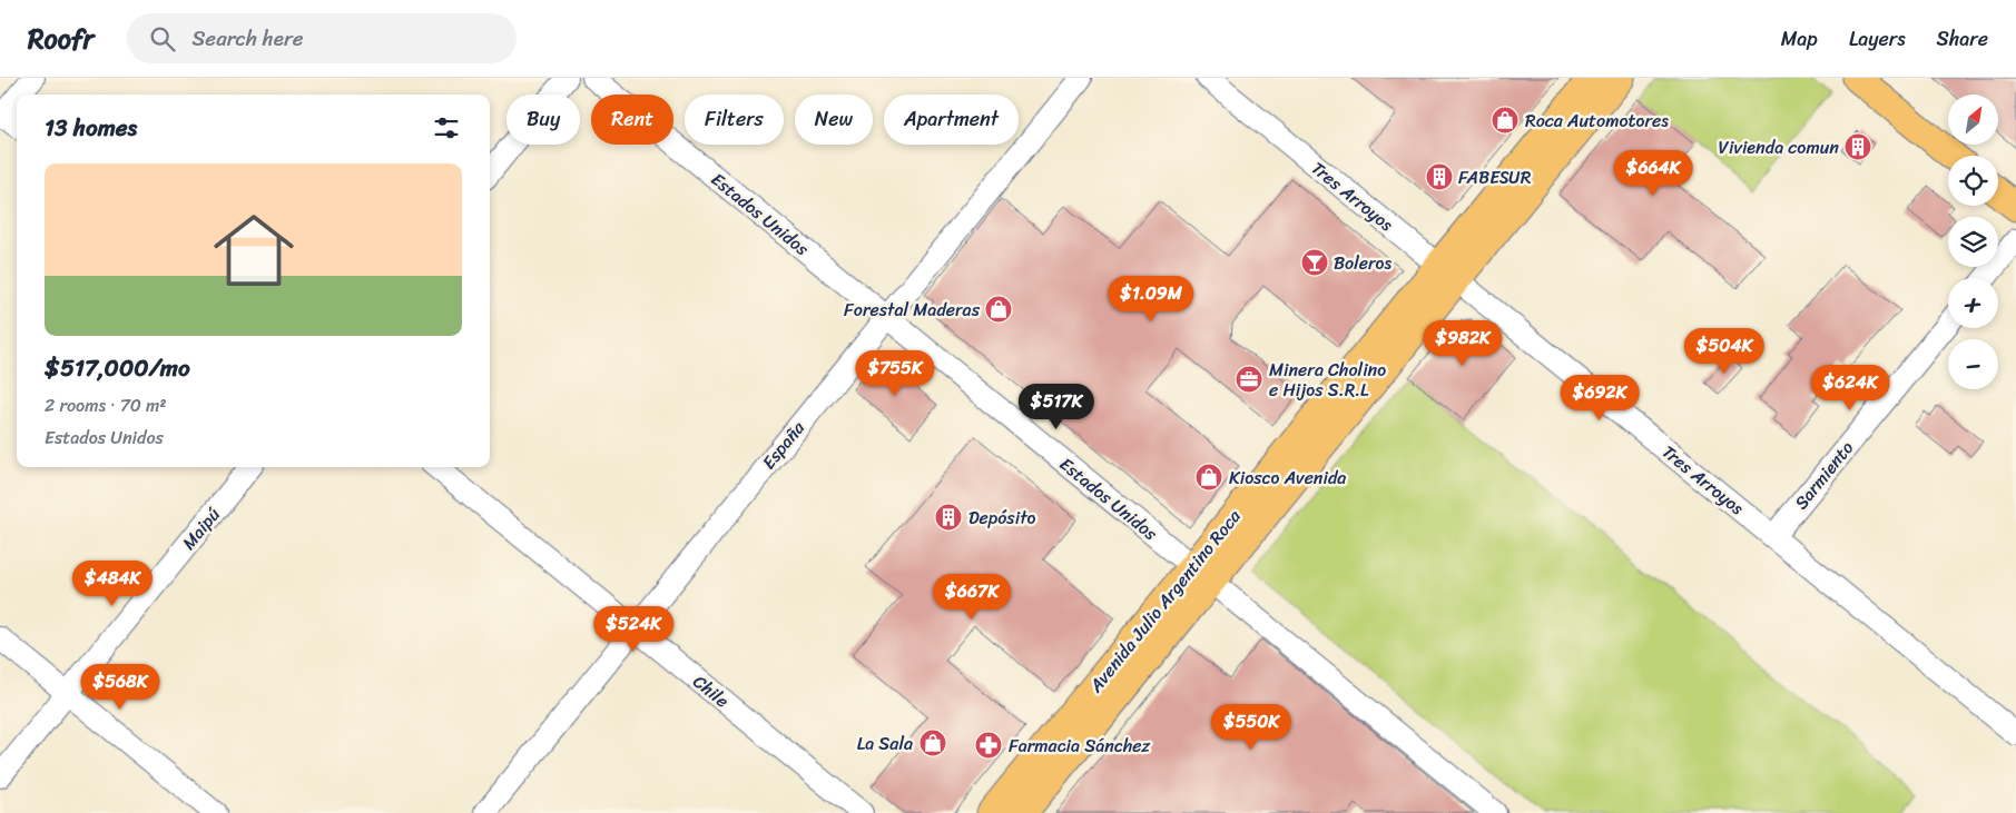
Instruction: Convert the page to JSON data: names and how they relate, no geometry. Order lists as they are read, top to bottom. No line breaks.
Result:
{"streets":{"main road":["Avenida Julio Argentino Roca"],"street":["Tres Arroyos","Estados Unidos","España","Sarmiento","Maipú","Chile"]},"crossings":[["Tres Arroyos","Sarmiento"],["Tres Arroyos","Avenida Julio Argentino Roca"],["Estados Unidos","España"],["Estados Unidos","Avenida Julio Argentino Roca"],["España","Chile"]],"places":{"shop":["Roca Automotores","Forestal Maderas","Kiosco Avenida","La Sala"],"building":["Vivienda comun","FABESUR","Depósito"],"bar":["Boleros"],"office":["Minera Cholino e Hijos S.R.L"],"pharmacy":["Farmacia Sánchez"]},"north":"top right","page":{"header":"Roofr","search":"Search here","nav":["Map","Layers","Share"],"map_buttons":["+","−"],"chip":["Buy","Rent","Filters","New","Apartment"],"heading":"13 homes","price":["$664K","$1.09M","$982K","$504K","$755K","$624K","$692K","$517K","$484K","$667K","$524K","$568K","$550K"],"list":[{"name":"$517,000/mo","note":"2 rooms · 70 m² · Estados Unidos"}]}}
